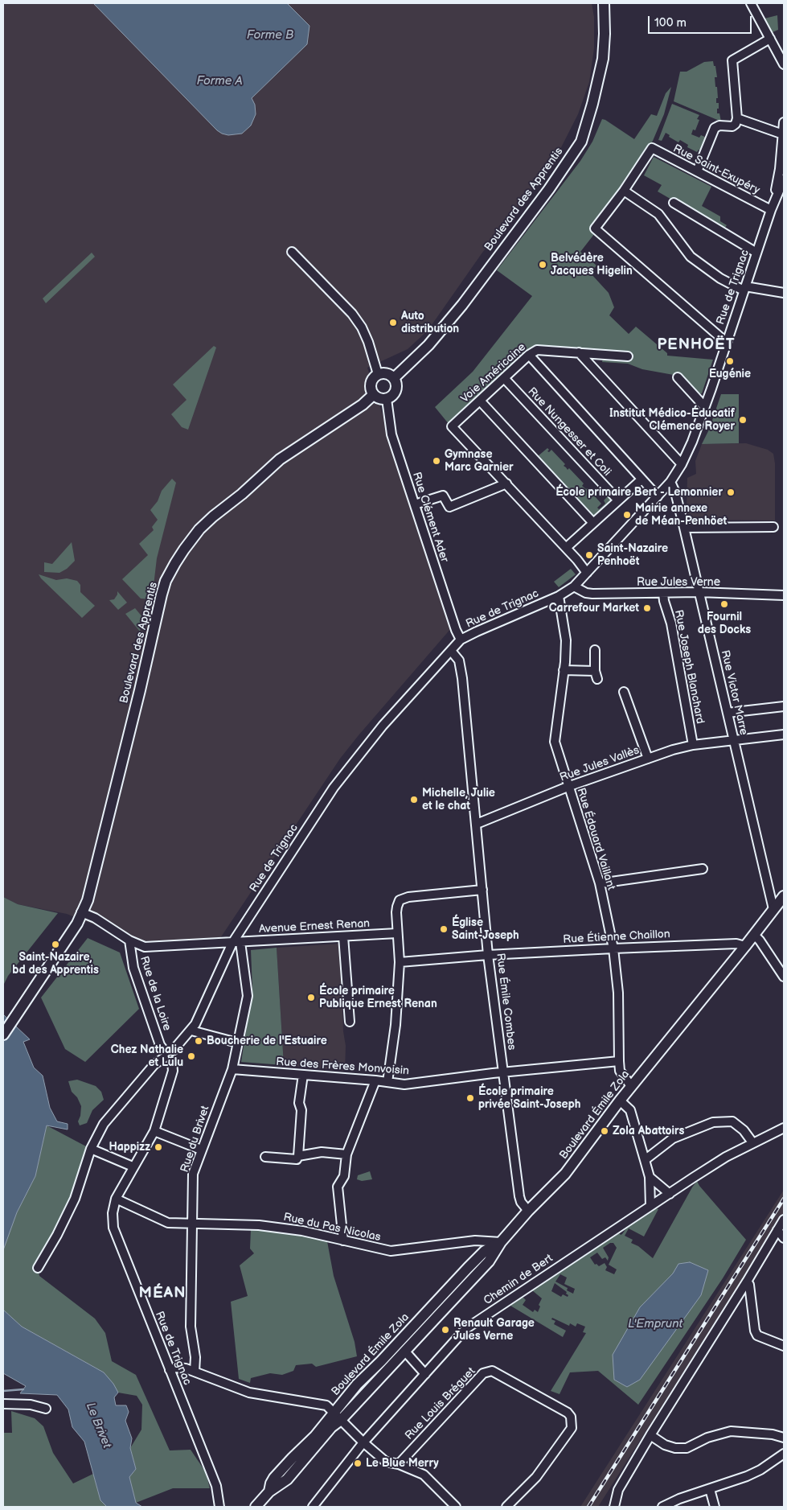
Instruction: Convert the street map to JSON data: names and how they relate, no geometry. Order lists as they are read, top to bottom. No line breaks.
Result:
{"streets":{"main road":["Boulevard des Apprentis","Boulevard Émile Zola"],"street":["Rue Saint-Exupéry","Rue de Trignac","Voie Américaine","Rue Nungesser et Coli","Rue Clément Ader","Rue Jules Verne","Rue Joseph Blanchard","Rue Victor Marre","Rue Jules Vallès","Rue Édouard Vaillant","Avenue Ernest Renan","Rue Étienne Chaillon","Rue de la Loire","Rue Émile Combes","Rue des Frères Monvoisin","Rue du Brivet","Rue du Pas Nicolas","Chemin de Bert","Rue Louis Bréguet"]},"crossings":[["Rue Saint-Exupéry","Rue de Trignac"],["Boulevard des Apprentis","Rue Clément Ader"],["Boulevard des Apprentis","Avenue Ernest Renan"],["Rue de Trignac","Rue Clément Ader"],["Rue de Trignac","Rue Jules Verne"],["Rue de Trignac","Rue Victor Marre"],["Rue de Trignac","Rue Édouard Vaillant"],["Rue de Trignac","Avenue Ernest Renan"],["Rue de Trignac","Rue de la Loire"],["Rue de Trignac","Rue Émile Combes"],["Rue de Trignac","Rue du Brivet"],["Rue de Trignac","Rue du Pas Nicolas"],["Voie Américaine","Rue Nungesser et Coli"],["Rue Jules Verne","Rue Joseph Blanchard"],["Rue Jules Verne","Rue Victor Marre"],["Rue Joseph Blanchard","Rue Jules Vallès"],["Rue Victor Marre","Rue Jules Vallès"],["Rue Victor Marre","Boulevard Émile Zola"],["Rue Jules Vallès","Rue Édouard Vaillant"],["Rue Jules Vallès","Rue Émile Combes"],["Rue Édouard Vaillant","Rue Étienne Chaillon"],["Rue Édouard Vaillant","Rue des Frères Monvoisin"],["Rue Édouard Vaillant","Boulevard Émile Zola"],["Avenue Ernest Renan","Rue de la Loire"],["Avenue Ernest Renan","Rue du Brivet"],["Rue Étienne Chaillon","Rue Émile Combes"],["Rue Étienne Chaillon","Boulevard Émile Zola"],["Rue Émile Combes","Rue des Frères Monvoisin"],["Rue Émile Combes","Boulevard Émile Zola"],["Rue des Frères Monvoisin","Rue du Brivet"],["Boulevard Émile Zola","Rue du Pas Nicolas"],["Rue du Brivet","Rue du Pas Nicolas"]],"districts":["PENHOËT","MÉAN"],"water":["Forme B","Forme A","L'Emprunt","Le Brivet"],"places":["Belvédère Jacques Higelin","Auto distribution","Eugénie","Institut Médico-Éducatif Clémence Royer","Gymnase Marc Garnier","École primaire Bert - Lemonnier","Mairie annexe de Méan-Penhöet","Saint-Nazaire Penhoët","Fournil des Docks","Carrefour Market","Michelle, Julie et le chat","Église Saint-Joseph","Saint-Nazaire, bd des Apprentis","École primaire Publique Ernest Renan","Boucherie de l'Estuaire","Chez Nathalie et Lulu","École primaire privée Saint-Joseph","Zola Abattoirs","Happizz","Renault Garage Jules Verne","Le Blue Merry"],"scale_bar":"100 m"}
